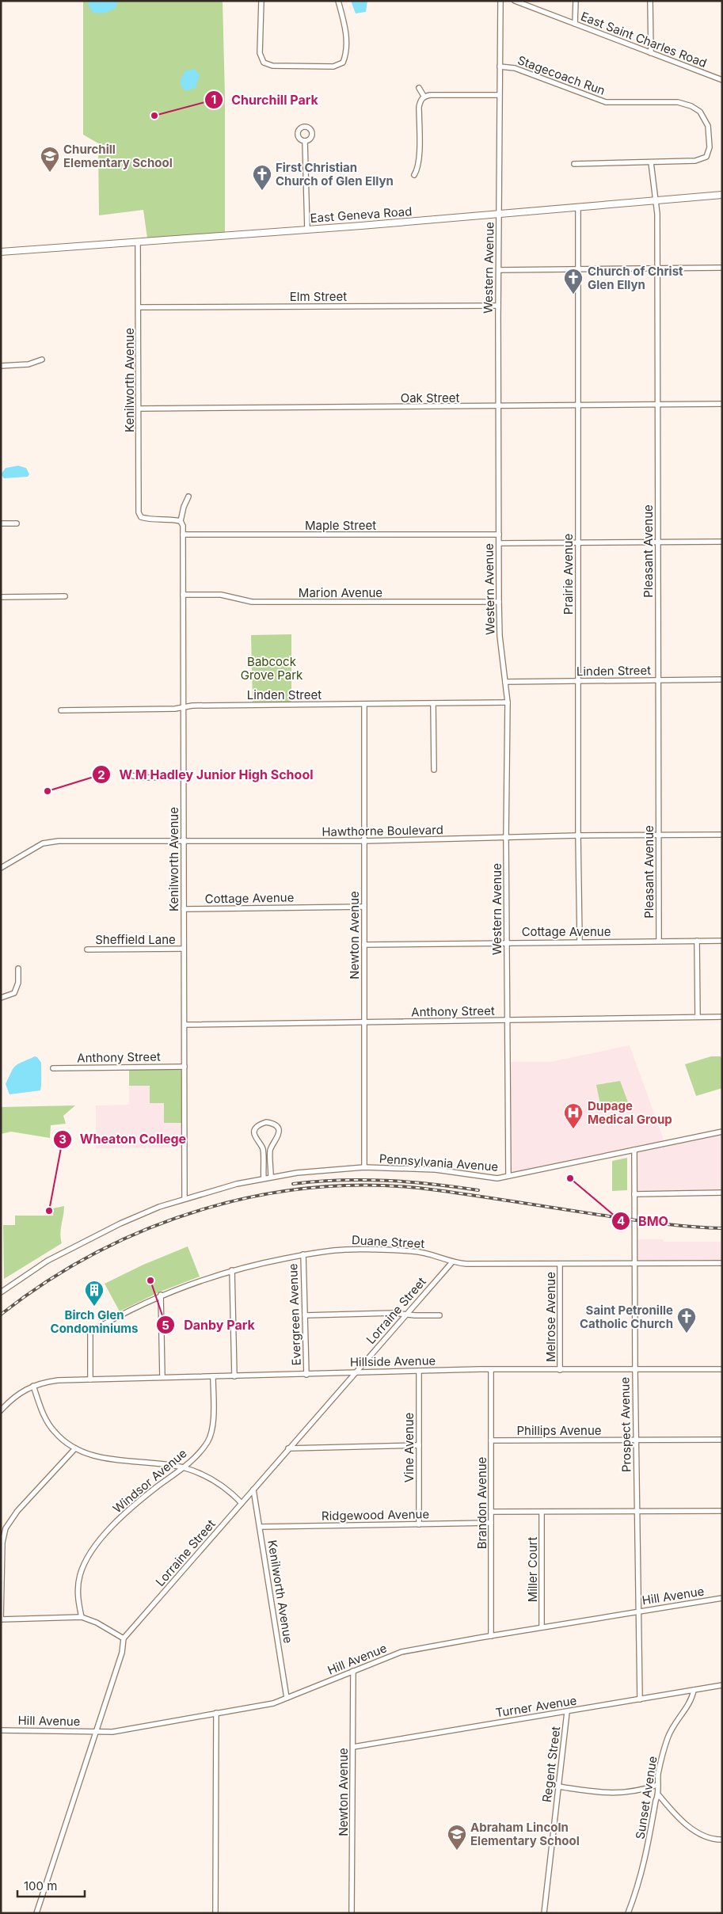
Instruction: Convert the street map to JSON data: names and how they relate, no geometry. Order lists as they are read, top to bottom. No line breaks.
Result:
{"streets":{"main road":["East Geneva Road"],"street":["East Saint Charles Road","Stagecoach Run","Western Avenue","Elm Street","Kenilworth Avenue","Oak Street","Maple Street","Pleasant Avenue","Prairie Avenue","Marion Avenue","Linden Street","Hawthorne Boulevard","Cottage Avenue","Newton Avenue","Sheffield Lane","Anthony Street","Pennsylvania Avenue","Duane Street","Lorraine Street","Evergreen Avenue","Melrose Avenue","Hillside Avenue","Prospect Avenue","Phillips Avenue","Vine Avenue","Windsor Avenue","Brandon Avenue","Ridgewood Avenue","Miller Court","Hill Avenue","Turner Avenue","Regent Street","Sunset Avenue"]},"crossings":[["Stagecoach Run","Western Avenue"],["Stagecoach Run","Pleasant Avenue"],["East Geneva Road","Western Avenue"],["East Geneva Road","Kenilworth Avenue"],["East Geneva Road","Pleasant Avenue"],["East Geneva Road","Prairie Avenue"],["Western Avenue","Elm Street"],["Western Avenue","Oak Street"],["Western Avenue","Maple Street"],["Western Avenue","Marion Avenue"],["Western Avenue","Linden Street"],["Western Avenue","Hawthorne Boulevard"],["Western Avenue","Cottage Avenue"],["Western Avenue","Anthony Street"],["Western Avenue","Pennsylvania Avenue"],["Elm Street","Kenilworth Avenue"],["Kenilworth Avenue","Oak Street"],["Kenilworth Avenue","Maple Street"],["Kenilworth Avenue","Marion Avenue"],["Kenilworth Avenue","Linden Street"],["Kenilworth Avenue","Hawthorne Boulevard"],["Kenilworth Avenue","Cottage Avenue"],["Kenilworth Avenue","Sheffield Lane"],["Kenilworth Avenue","Anthony Street"],["Kenilworth Avenue","Pennsylvania Avenue"],["Kenilworth Avenue","Lorraine Street"],["Kenilworth Avenue","Ridgewood Avenue"],["Kenilworth Avenue","Hill Avenue"],["Oak Street","Pleasant Avenue"],["Oak Street","Prairie Avenue"],["Pleasant Avenue","Linden Street"],["Pleasant Avenue","Hawthorne Boulevard"],["Pleasant Avenue","Cottage Avenue"],["Prairie Avenue","Linden Street"],["Prairie Avenue","Hawthorne Boulevard"],["Prairie Avenue","Cottage Avenue"],["Linden Street","Newton Avenue"],["Hawthorne Boulevard","Newton Avenue"],["Cottage Avenue","Newton Avenue"],["Newton Avenue","Anthony Street"],["Newton Avenue","Pennsylvania Avenue"],["Newton Avenue","Hill Avenue"],["Newton Avenue","Turner Avenue"],["Pennsylvania Avenue","Prospect Avenue"],["Duane Street","Lorraine Street"],["Duane Street","Evergreen Avenue"],["Duane Street","Melrose Avenue"],["Duane Street","Hillside Avenue"],["Duane Street","Prospect Avenue"],["Lorraine Street","Hillside Avenue"],["Evergreen Avenue","Hillside Avenue"],["Melrose Avenue","Hillside Avenue"],["Hillside Avenue","Prospect Avenue"],["Hillside Avenue","Vine Avenue"],["Hillside Avenue","Windsor Avenue"],["Hillside Avenue","Brandon Avenue"],["Prospect Avenue","Phillips Avenue"],["Prospect Avenue","Hill Avenue"],["Prospect Avenue","Turner Avenue"],["Phillips Avenue","Brandon Avenue"],["Vine Avenue","Ridgewood Avenue"],["Brandon Avenue","Ridgewood Avenue"],["Brandon Avenue","Hill Avenue"],["Miller Court","Hill Avenue"],["Turner Avenue","Regent Street"],["Turner Avenue","Sunset Avenue"]],"parks":["Babcock Grove Park"],"places":{"other":["Churchill Park","W M Hadley Junior High School","BMO","Wheaton College","Danby Park"],"school or university":["Churchill Elementary School","Abraham Lincoln Elementary School"],"church":["First Christian Church of Glen Ellyn","Church of Christ Glen Ellyn","Saint Petronille Catholic Church"],"hospital":["Dupage Medical Group"],"building":["Birch Glen Condominiums"]},"scale_bar":"100 m"}
